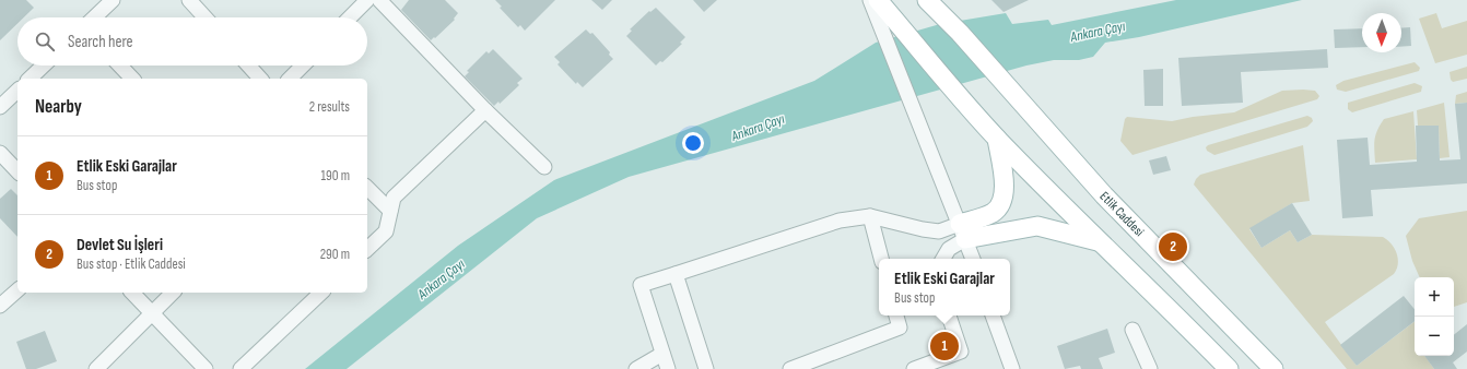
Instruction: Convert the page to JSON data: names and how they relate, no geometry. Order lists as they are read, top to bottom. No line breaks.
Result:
{"streets":{"main road":["Etlik Caddesi"]},"water":["Ankara Çayı"],"north":"bottom","page":{"search":"Search here","heading":["Nearby","2 results"],"list":[{"mark":"1","name":"Etlik Eski Garajlar","note":"Bus stop","value":"190 m"},{"mark":"2","name":"Devlet Su İşleri","note":"Bus stop · Etlik Caddesi","value":"290 m"}],"pins":["2","1"],"popup":["Etlik Eski Garajlar","Bus stop"],"map_buttons":["+","−"]}}
